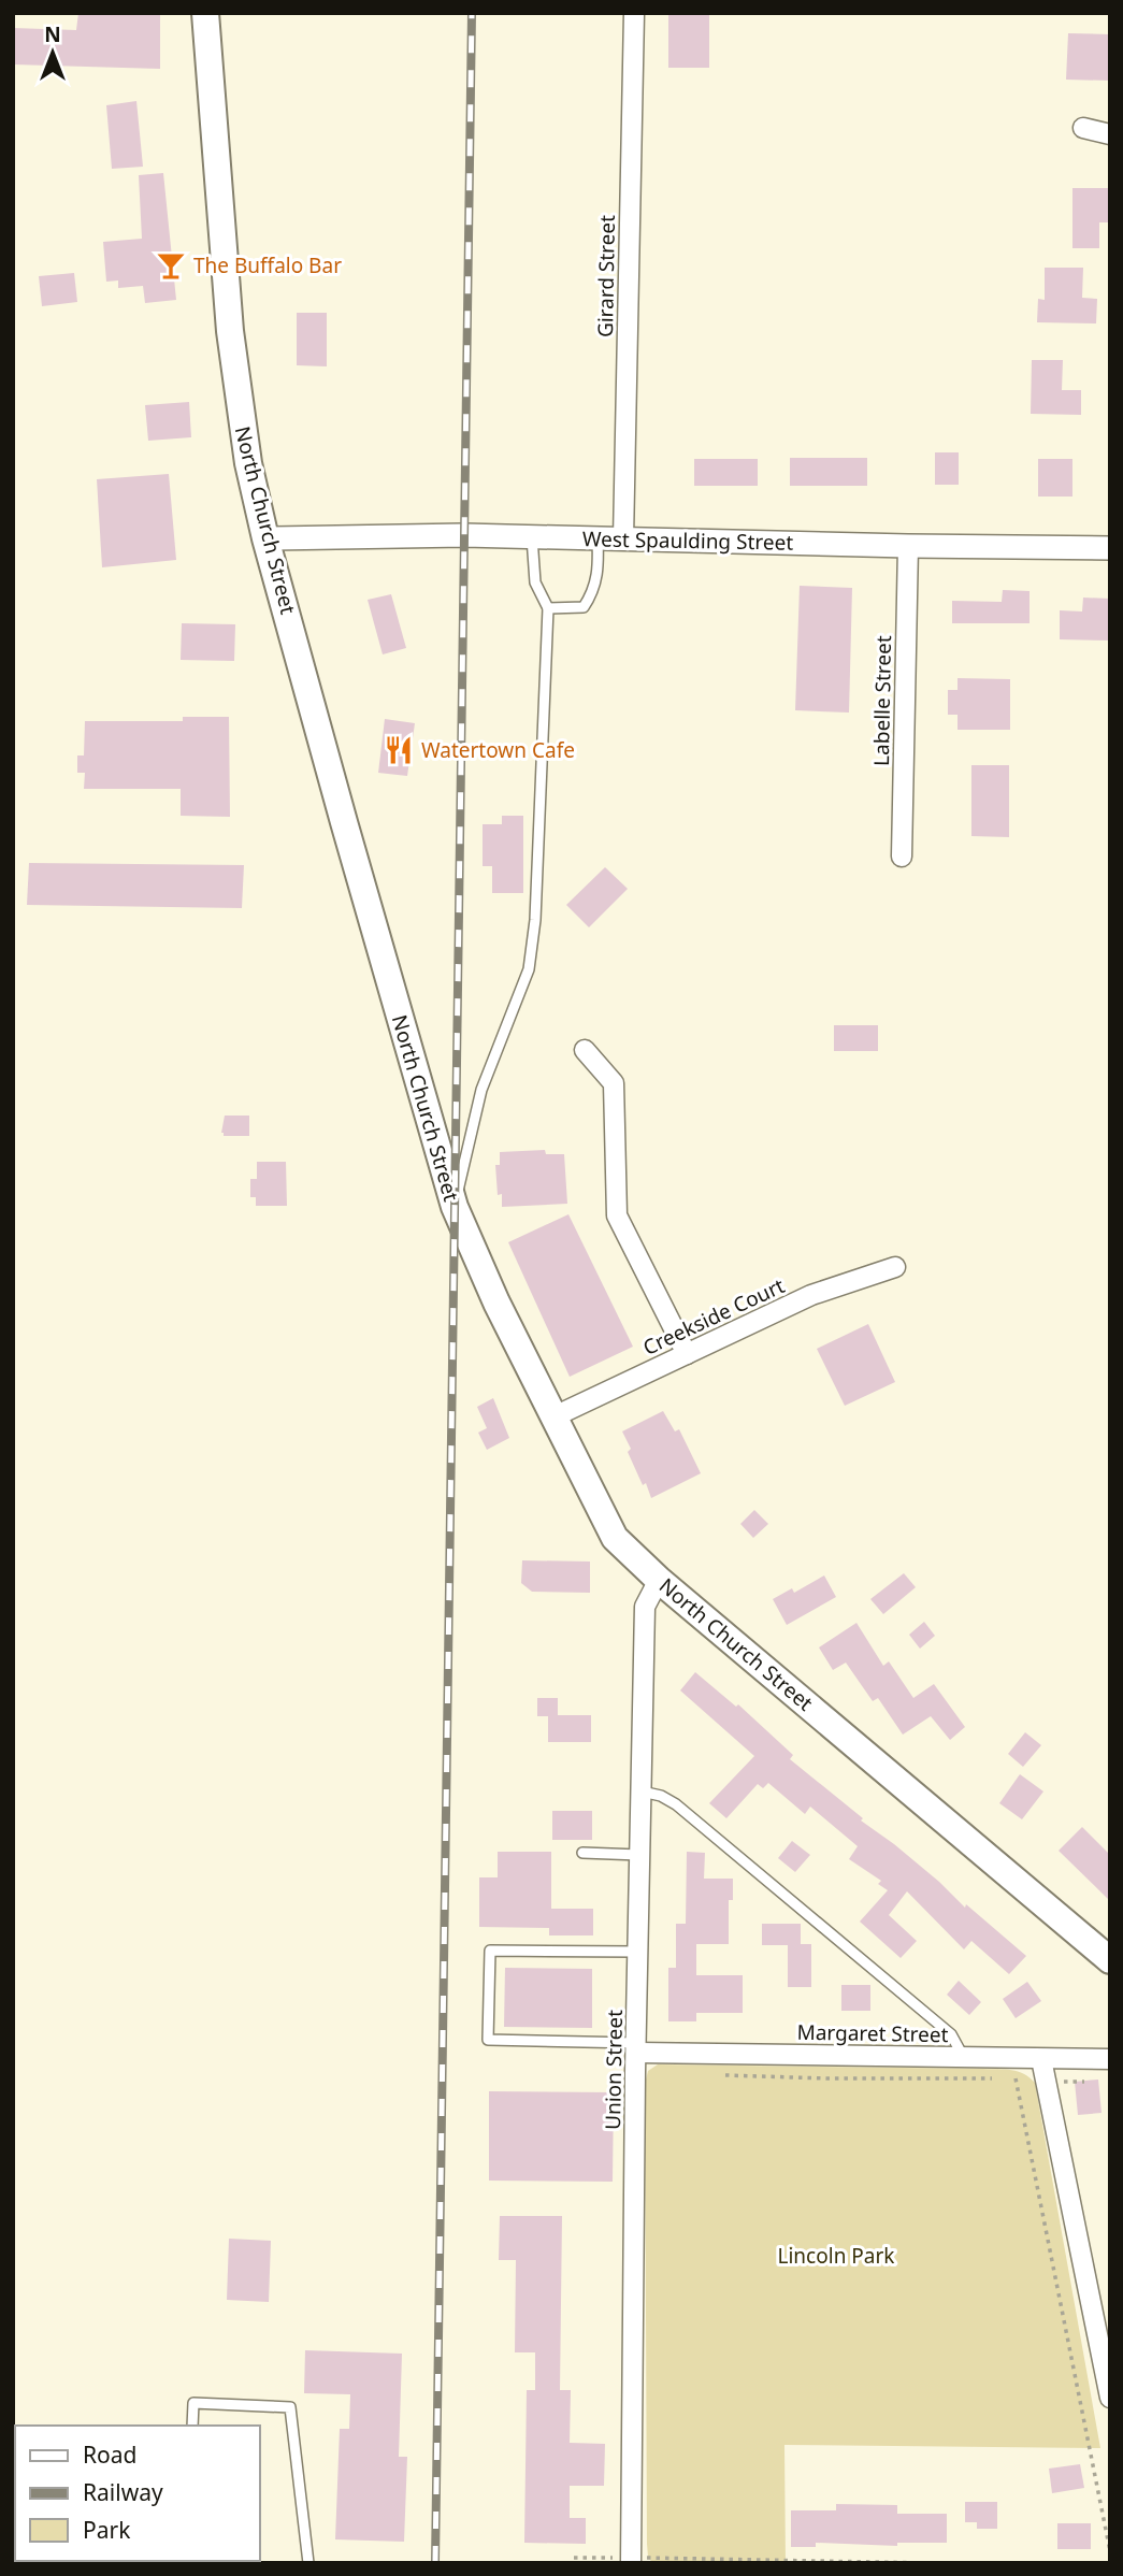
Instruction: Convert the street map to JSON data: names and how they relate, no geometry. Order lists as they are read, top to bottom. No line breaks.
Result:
{"streets":{"main road":["North Church Street"],"street":["Girard Street","West Spaulding Street","Labelle Street","Creekside Court","Margaret Street","Union Street"]},"crossings":[["Girard Street","West Spaulding Street"],["North Church Street","West Spaulding Street"],["North Church Street","Creekside Court"],["North Church Street","Union Street"],["West Spaulding Street","Labelle Street"],["Margaret Street","Union Street"]],"parks":["Lincoln Park"],"places":{"bar":["The Buffalo Bar"],"restaurant":["Watertown Cafe"]},"legend":["Road","Railway","Park"],"north":"top"}
